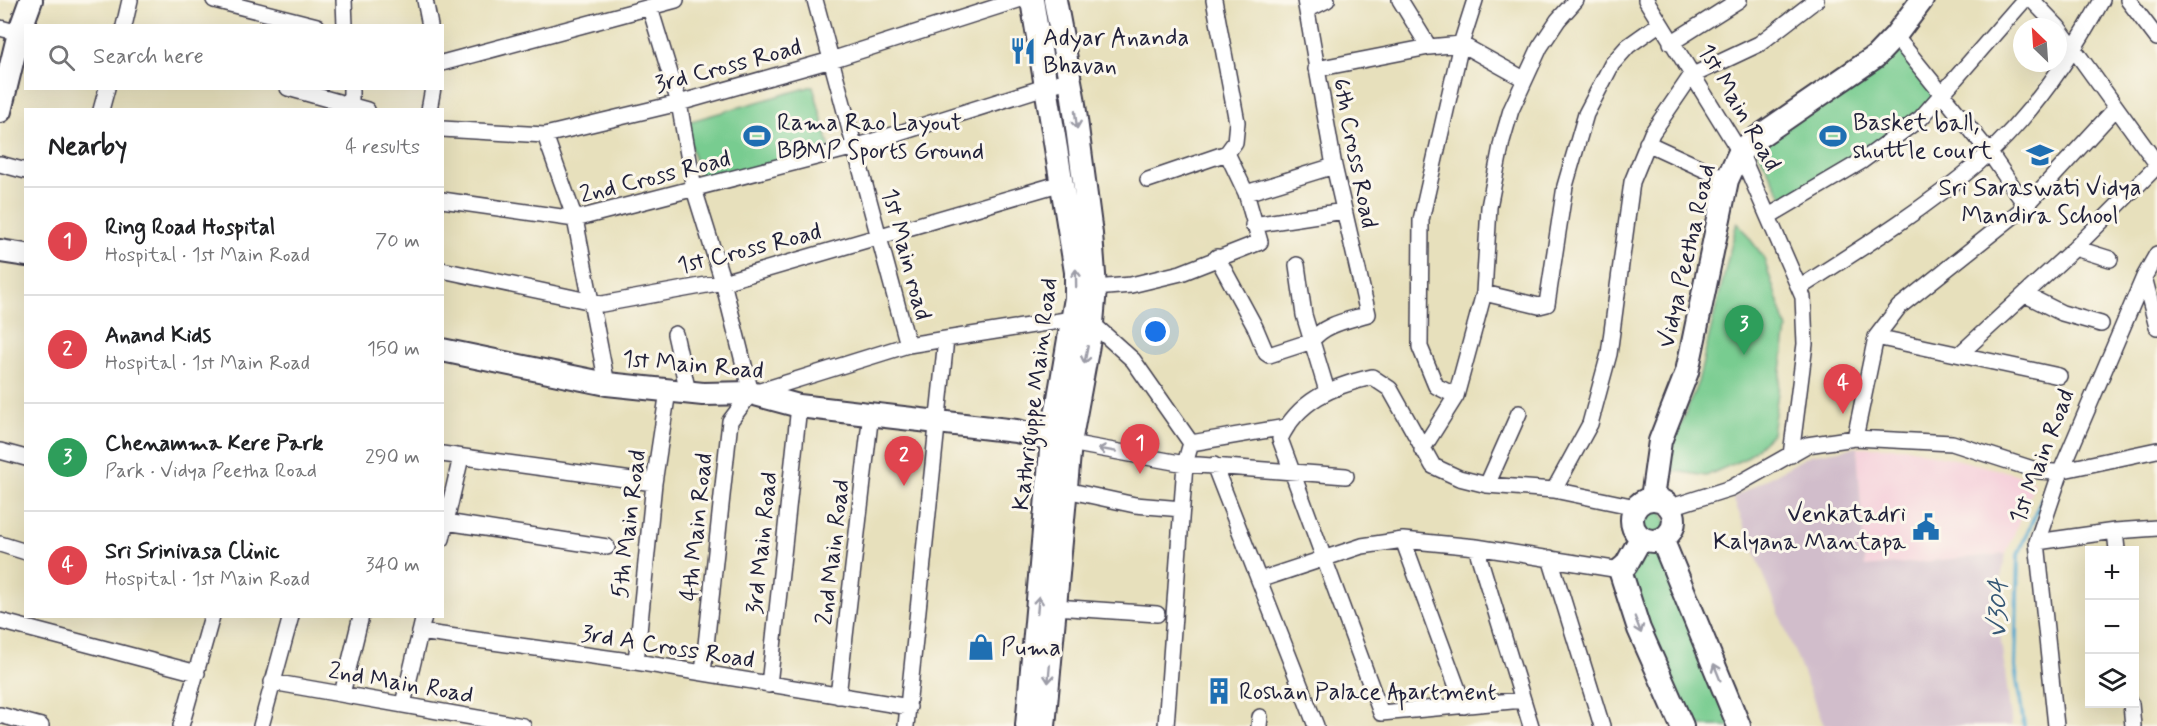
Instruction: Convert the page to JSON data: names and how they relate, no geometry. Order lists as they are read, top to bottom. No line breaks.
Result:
{"streets":{"street":["3rd Cross Road","1st Main Road","6th Cross Road","2nd Cross Road","1st Cross Road","1st Main road","Vidya Peetha Road","Kathriguppe Main Road","5th Main Road","4th Main Road","3rd Main Road","2nd Main Road","3rd A Cross Road"]},"crossings":[["3rd Cross Road","1st Main road"],["1st Main Road","Vidya Peetha Road"],["1st Main Road","Kathriguppe Main Road"],["1st Main Road","5th Main Road"],["1st Main Road","4th Main Road"],["1st Main Road","3rd Main Road"],["1st Main Road","2nd Main Road"],["2nd Cross Road","1st Main road"],["2nd Cross Road","Kathriguppe Main Road"],["1st Cross Road","1st Main road"],["1st Cross Road","Kathriguppe Main Road"],["5th Main Road","3rd A Cross Road"],["4th Main Road","3rd A Cross Road"],["3rd Main Road","3rd A Cross Road"],["2nd Main Road","3rd A Cross Road"]],"water":["V304"],"places":{"restaurant":["Adyar Ananda Bhavan"],"sports":["Rama Rao Layout BBMP Sports Ground","Basket ball, shuttle court"],"school or university":["Sri Saraswati Vidya Mandira School"],"public building":["Venkatadri Kalyana Mantapa"],"shop":["Puma"],"building":["Roshan Palace Apartment"]},"north":"top left","page":{"search":"Search here","heading":["Nearby","4 results"],"list":[{"mark":"1","name":"Ring Road Hospital","note":"Hospital · 1st Main Road","value":"70 m"},{"mark":"2","name":"Anand Kids","note":"Hospital · 1st Main Road","value":"150 m"},{"mark":"3","name":"Chenamma Kere Park","note":"Park · Vidya Peetha Road","value":"290 m"},{"mark":"4","name":"Sri Srinivasa Clinic","note":"Hospital · 1st Main Road","value":"340 m"}],"pins":["3","4","1","2"],"map_buttons":["+","−"]}}
